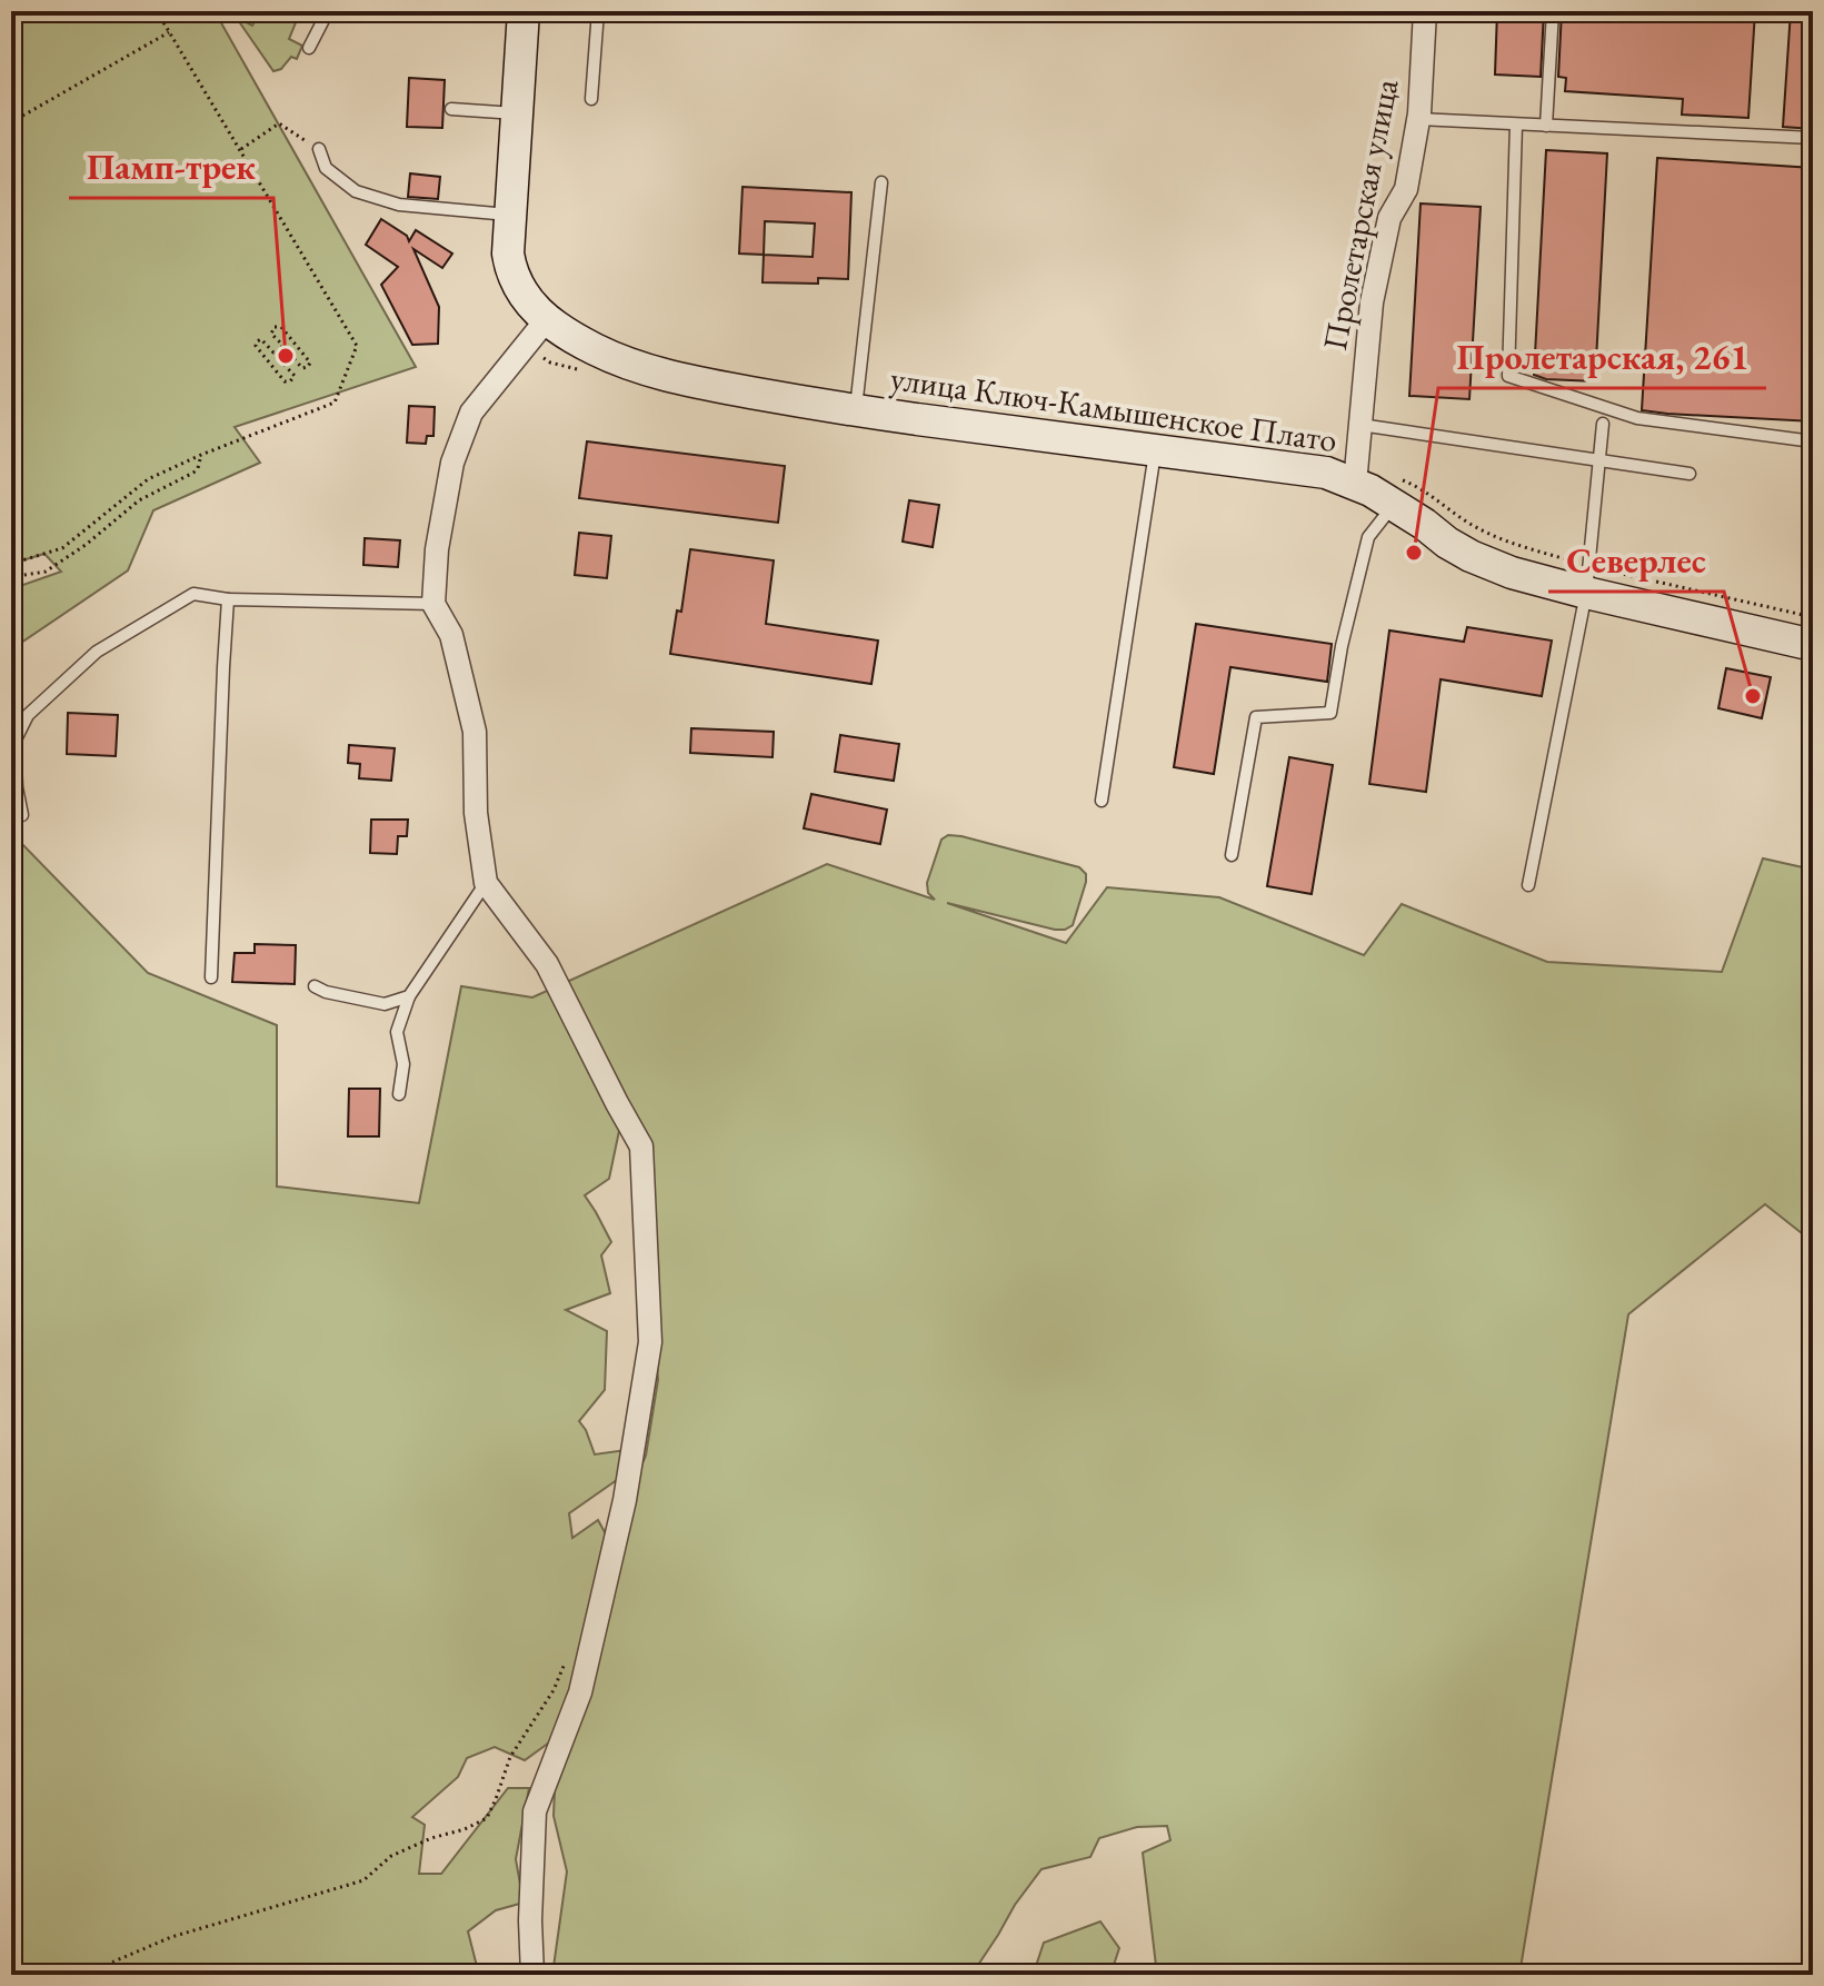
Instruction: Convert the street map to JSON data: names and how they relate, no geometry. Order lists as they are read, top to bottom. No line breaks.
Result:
{"streets":{"main road":["улица Ключ-Камышенское Плато"],"street":["Пролетарская улица"]},"crossings":[["Пролетарская улица","улица Ключ-Камышенское Плато"]],"places":["Памп-трек","Пролетарская, 261","Северлес"]}
